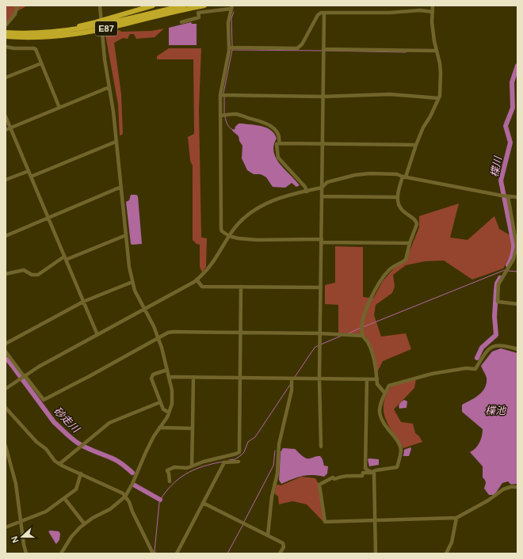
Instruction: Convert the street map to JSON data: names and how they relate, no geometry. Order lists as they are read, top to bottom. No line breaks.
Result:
{"streets":{"highway":["E87"]},"water":["楪川","楪池","砂走川"],"north":"left"}
